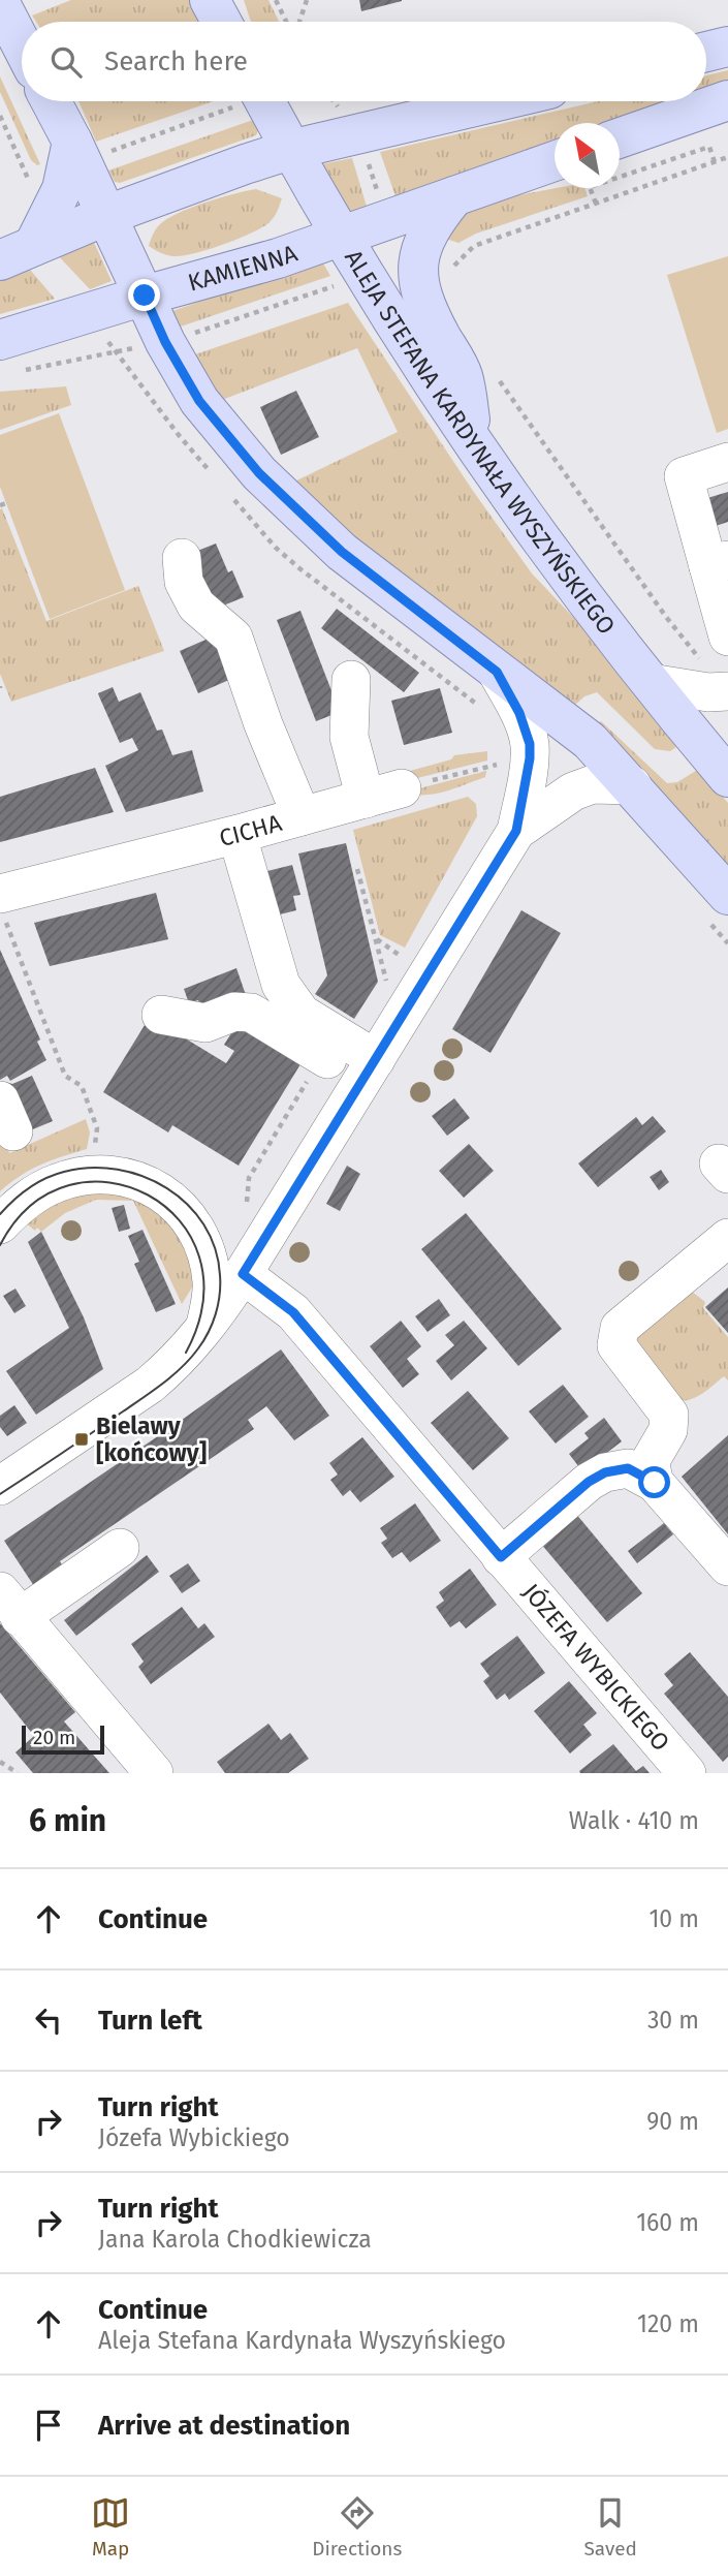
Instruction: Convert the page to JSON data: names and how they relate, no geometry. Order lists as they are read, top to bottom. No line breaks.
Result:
{"streets":{"main road":["KAMIENNA","ALEJA STEFANA KARDYNAŁA WYSZYŃSKIEGO"],"street":["CICHA","JÓZEFA WYBICKIEGO"]},"crossings":[["KAMIENNA","ALEJA STEFANA KARDYNAŁA WYSZYŃSKIEGO"]],"places":{"transit":["Bielawy [końcowy]"]},"scale_bar":"20 m","north":"top left","page":{"search":"Search here","scale":"20 m","heading":["6 min","Walk · 410 m"],"list":[["Continue","10 m"],["Turn left","30 m"],["Turn right","Józefa Wybickiego","90 m"],["Turn right","Jana Karola Chodkiewicza","160 m"],["Continue","Aleja Stefana Kardynała Wyszyńskiego","120 m"],"Arrive at destination"],"nav":["Map","Directions","Saved"]}}
